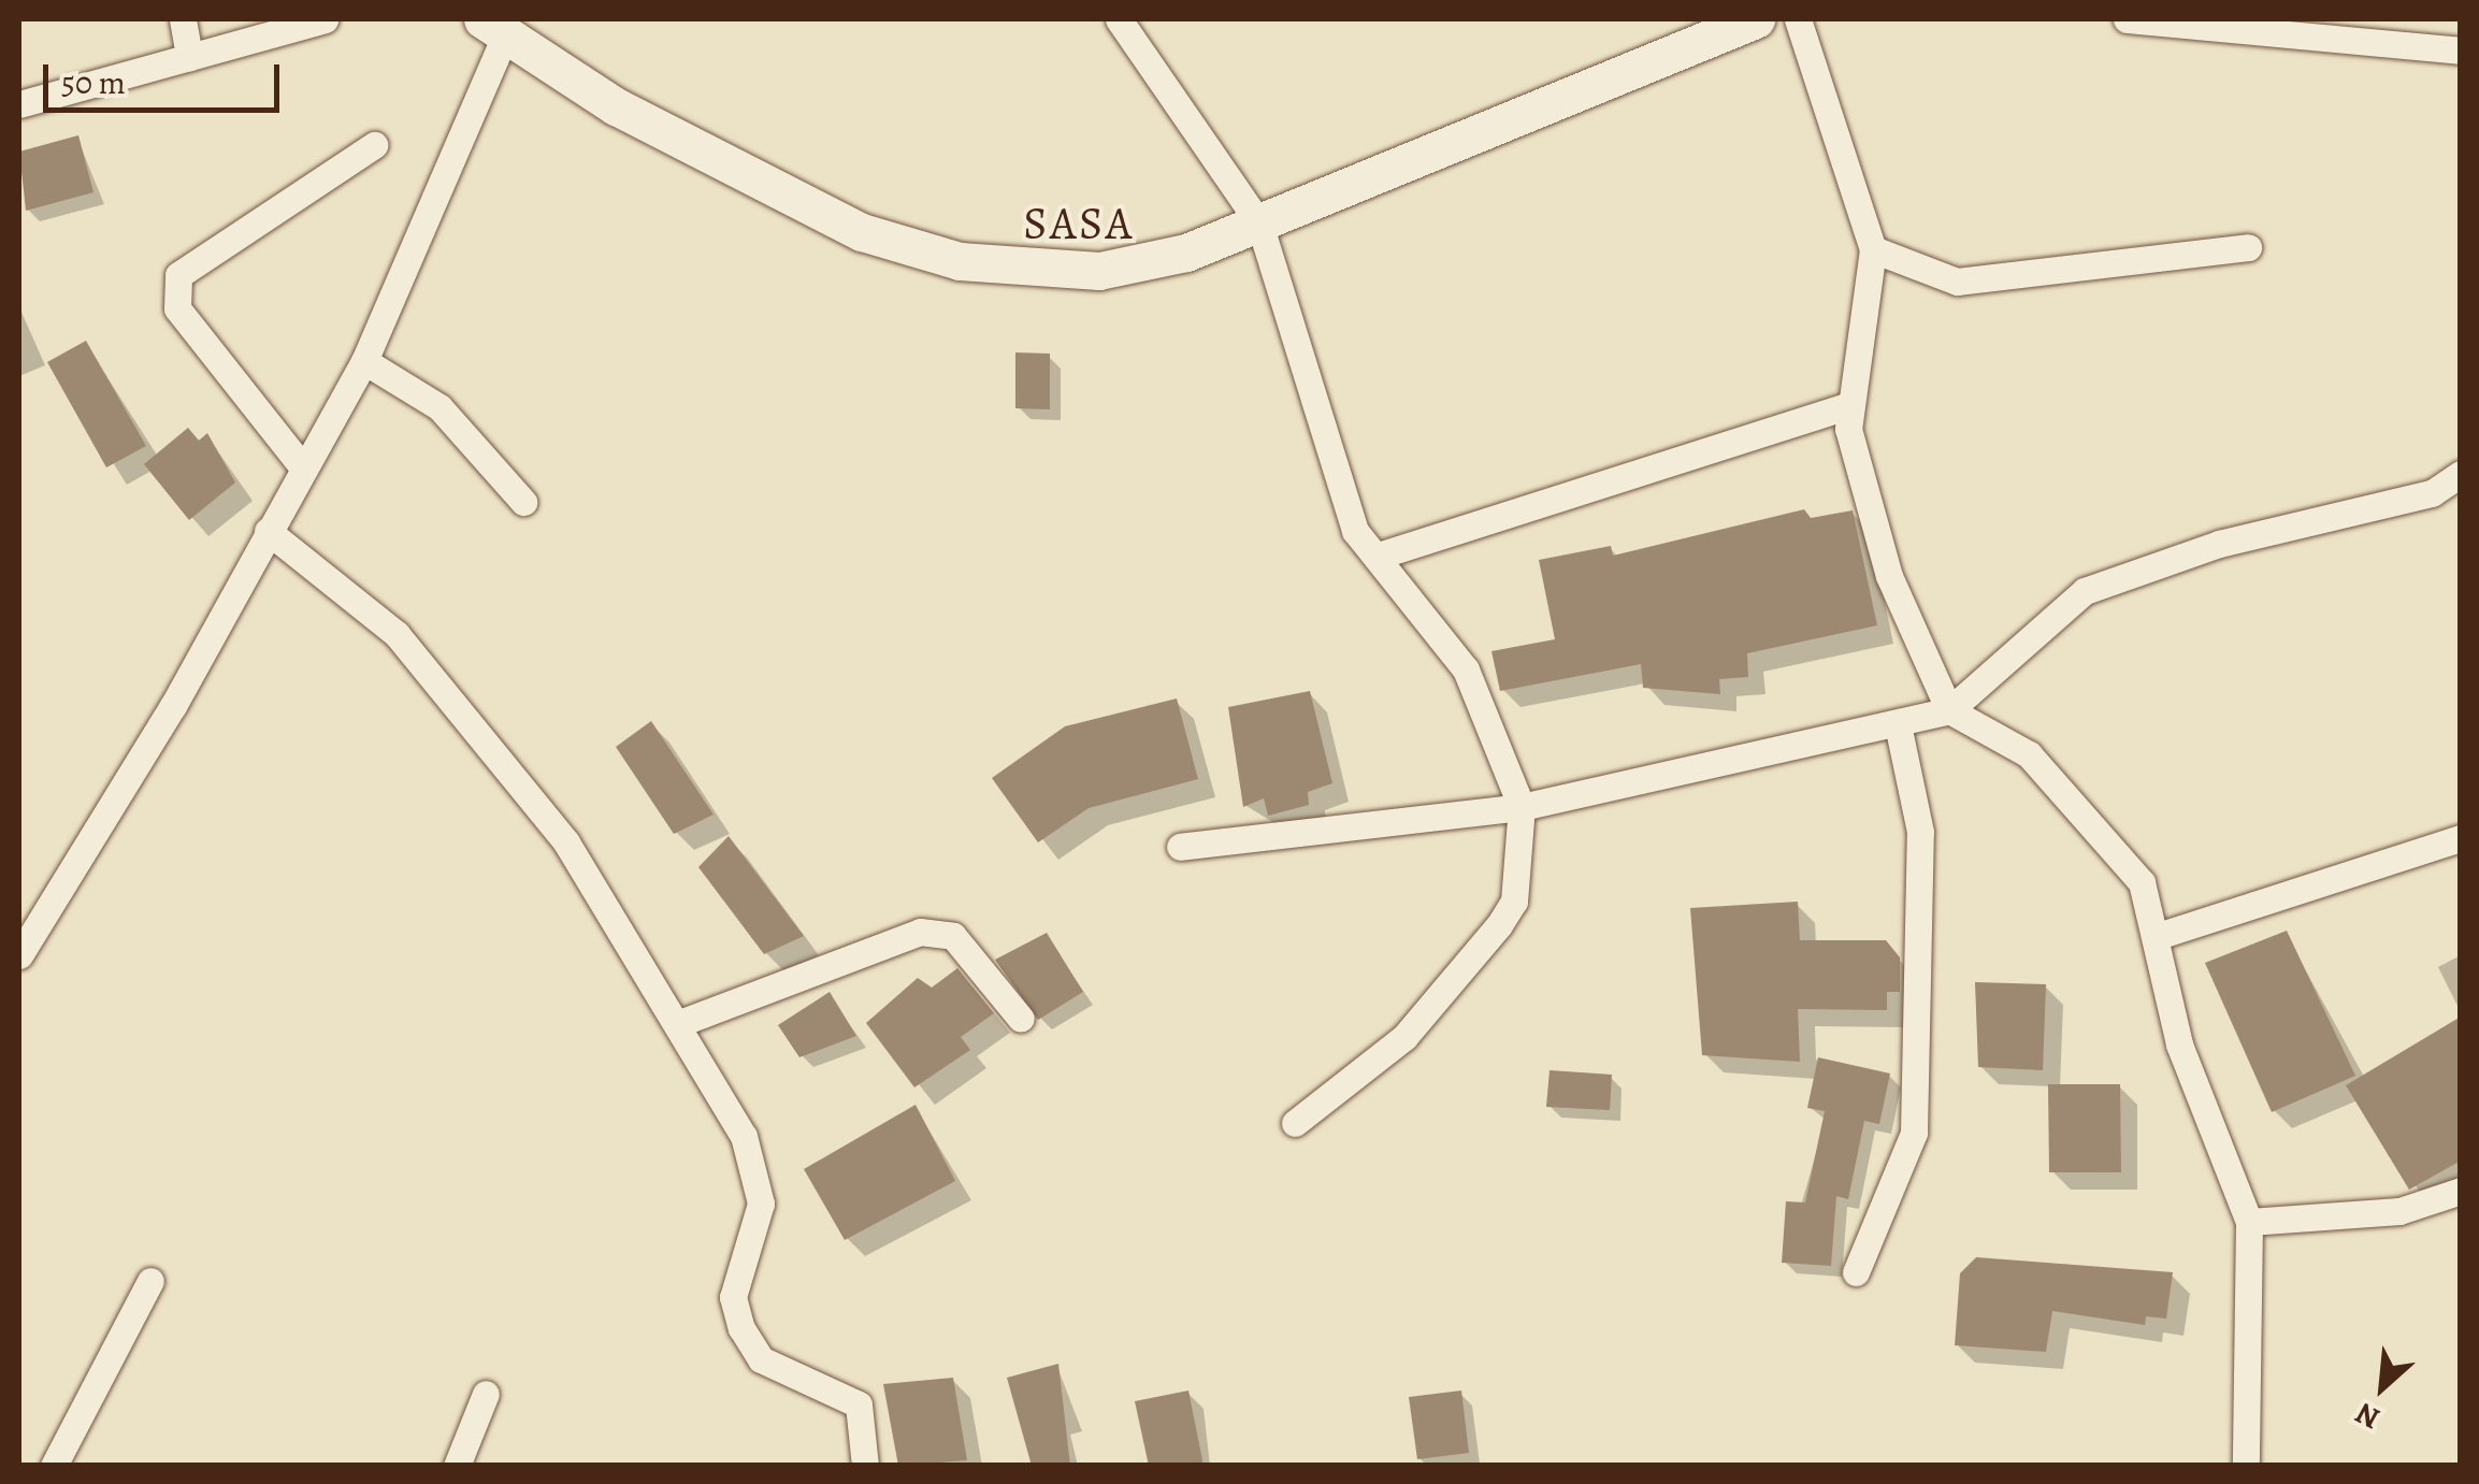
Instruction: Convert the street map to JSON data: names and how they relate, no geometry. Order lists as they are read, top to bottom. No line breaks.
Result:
{"districts":["SASA"],"scale_bar":"50 m","north":"bottom left"}
